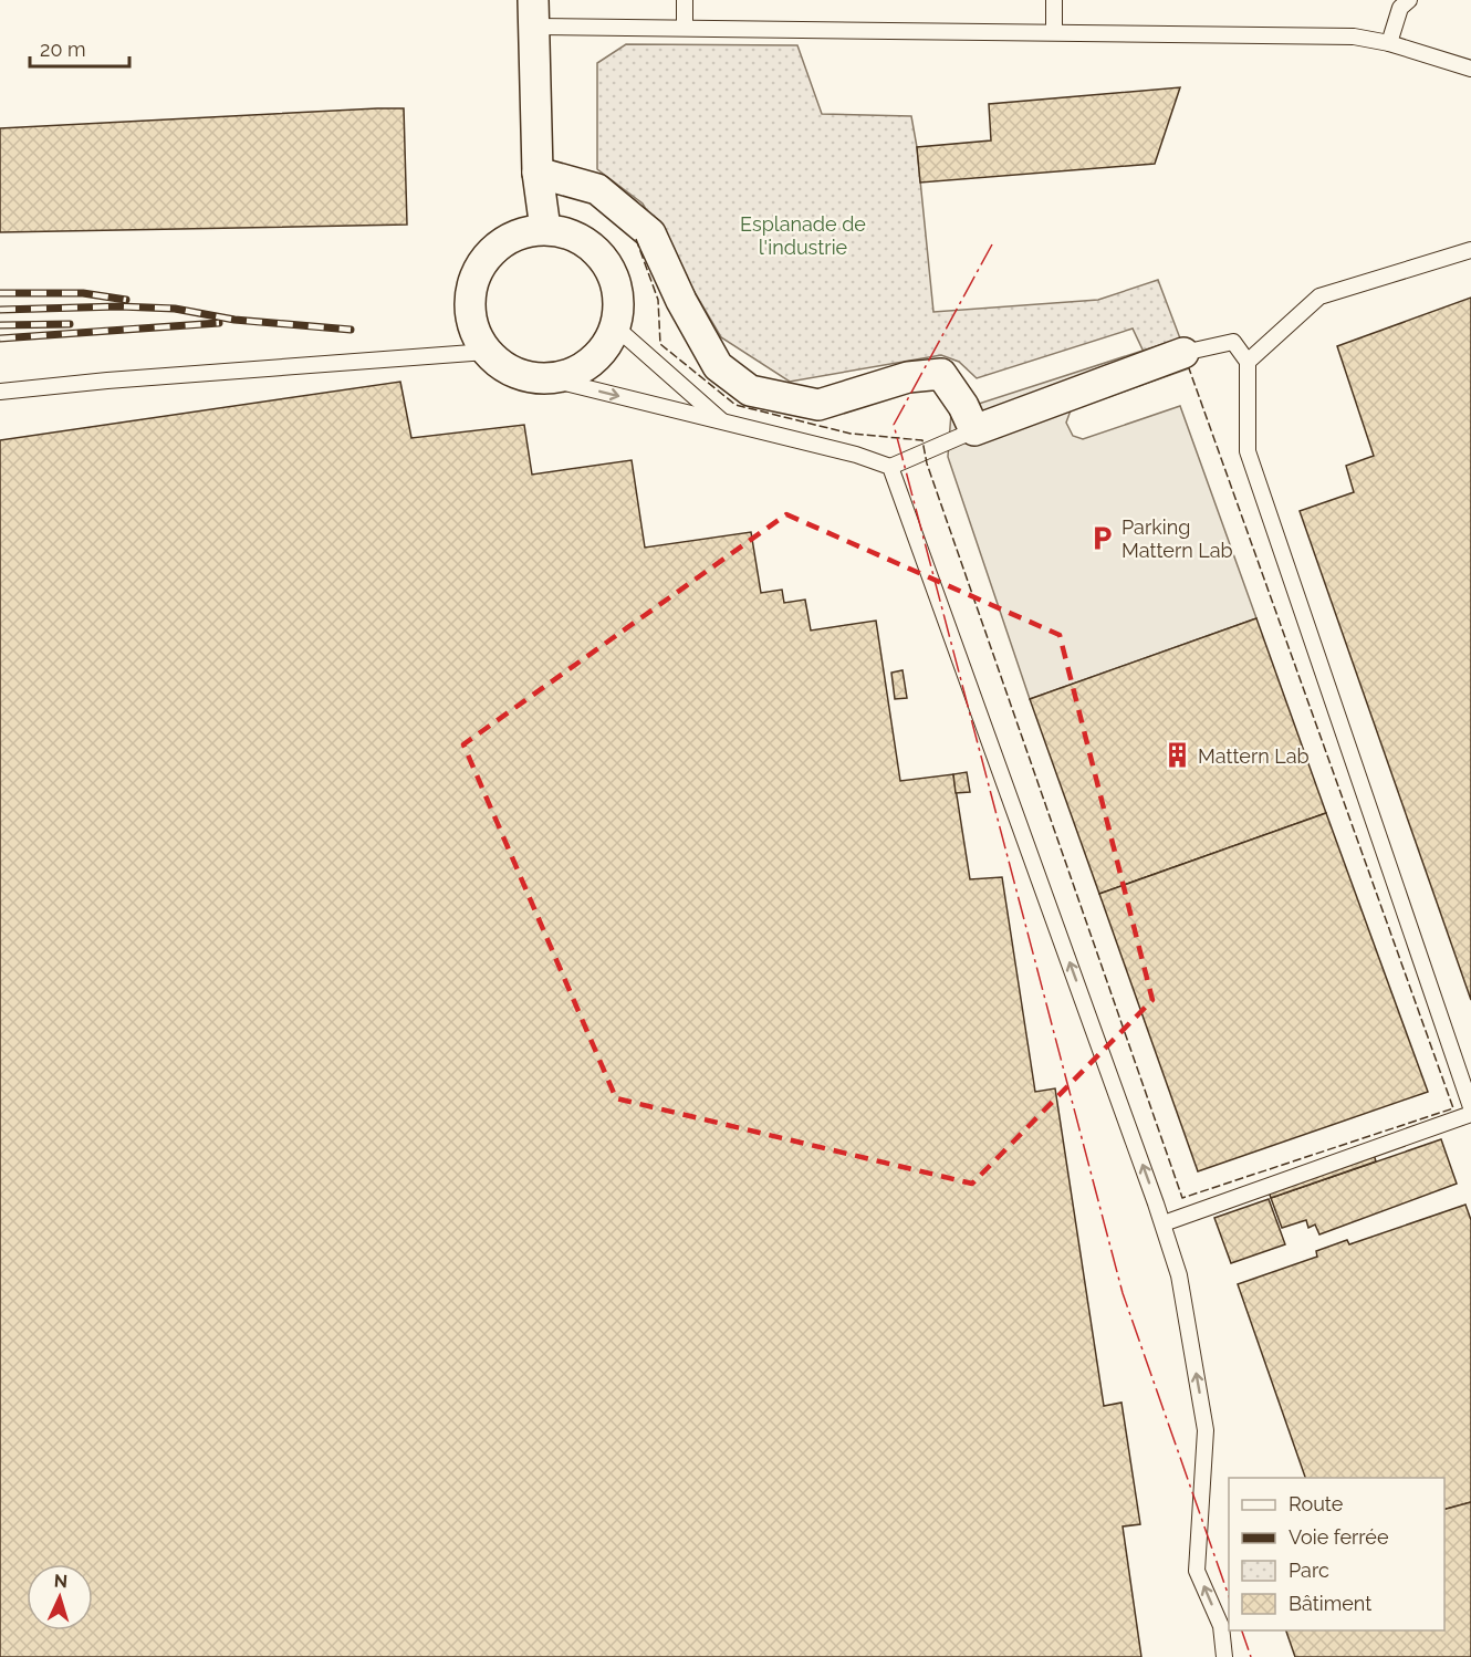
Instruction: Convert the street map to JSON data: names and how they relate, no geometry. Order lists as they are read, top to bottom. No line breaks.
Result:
{"parks":["Esplanade de l'industrie"],"places":{"parking":["Parking Mattern Lab"],"building":["Mattern Lab"]},"legend":["Route","Voie ferrée","Parc","Bâtiment"],"scale_bar":"20 m","north":"top"}
